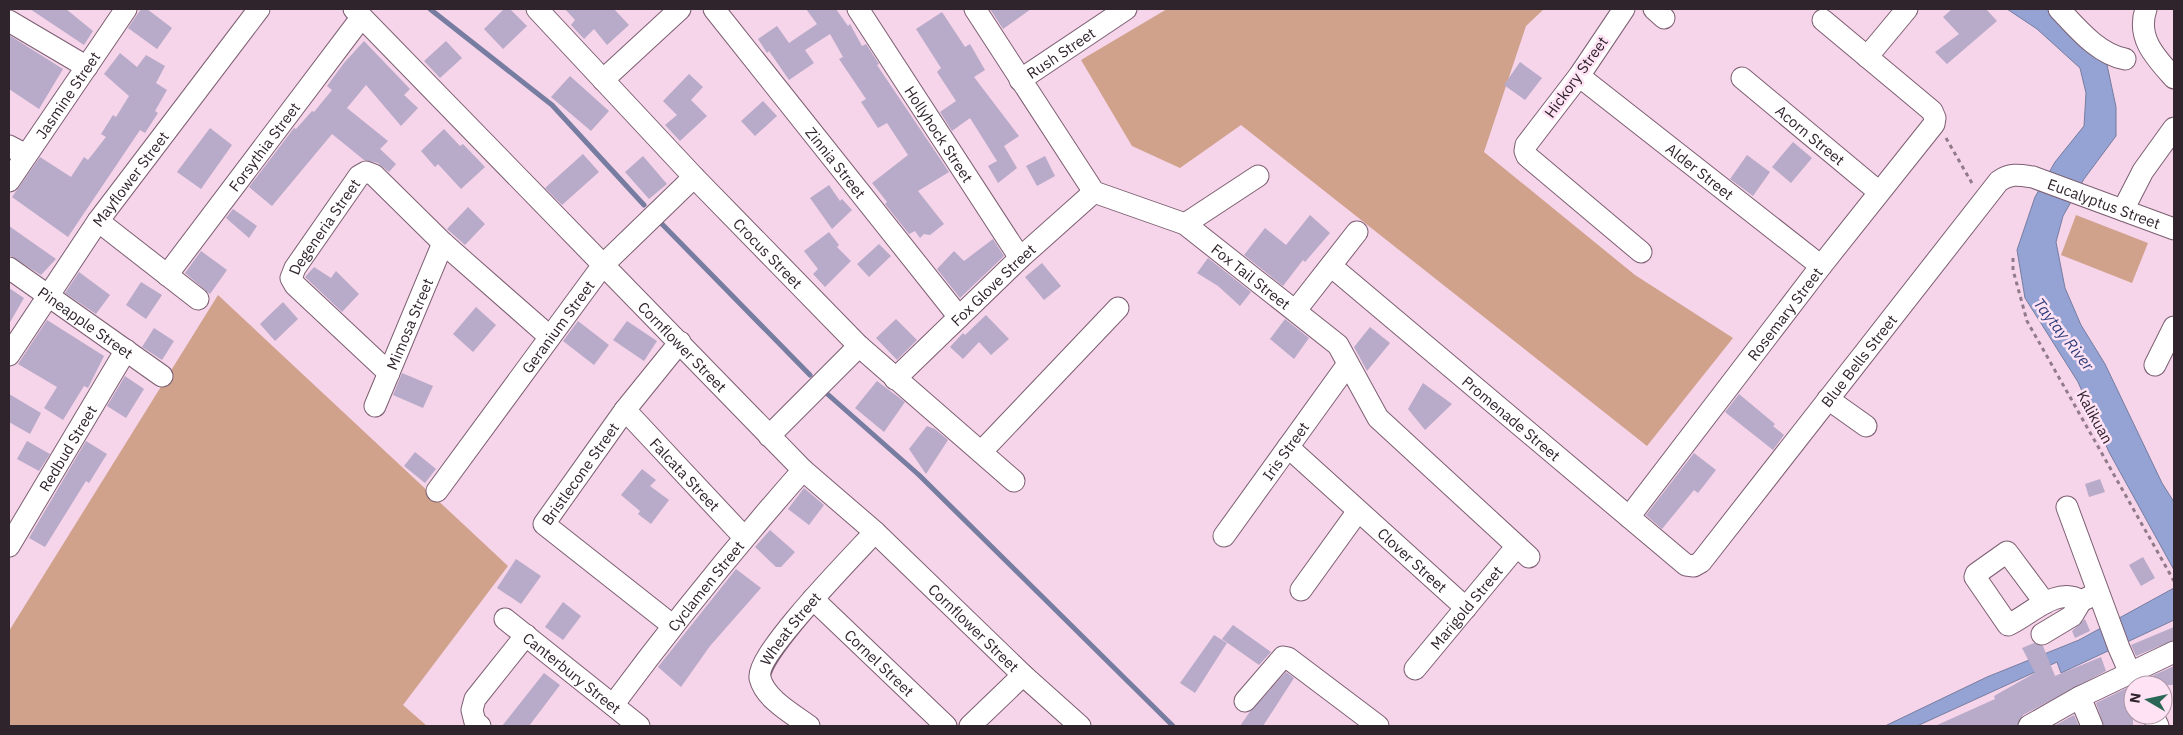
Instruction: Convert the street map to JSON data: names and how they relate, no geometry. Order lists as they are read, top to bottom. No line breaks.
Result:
{"streets":{"street":["Rush Street","Hickory Street","Jasmine Street","Hollyhock Street","Acorn Street","Forsythia Street","Zinnia Street","Alder Street","Mayflower Street","Eucalyptus Street","Degeneria Street","Crocus Street","Fox Tail Street","Fox Glove Street","Rosemary Street","Pineapple Street","Mimosa Street","Geranium Street","Cornflower Street","Blue Bells Street","Promenade Street","Redbud Street","Iris Street","Bristlecone Street","Falcata Street","Clover Street","Cyclamen Street","Marigold Street","Wheat Street","Cornel Street","Canterbury Street"],"path":["Kalikuan"]},"crossings":[["Hickory Street","Alder Street"],["Hollyhock Street","Fox Glove Street"],["Acorn Street","Rosemary Street"],["Forsythia Street","Cornflower Street"],["Zinnia Street","Fox Glove Street"],["Alder Street","Rosemary Street"],["Mayflower Street","Pineapple Street"],["Eucalyptus Street","Blue Bells Street"],["Degeneria Street","Mimosa Street"],["Degeneria Street","Geranium Street"],["Crocus Street","Fox Glove Street"],["Crocus Street","Geranium Street"],["Fox Tail Street","Fox Glove Street"],["Fox Tail Street","Iris Street"],["Fox Tail Street","Marigold Street"],["Rosemary Street","Promenade Street"],["Pineapple Street","Redbud Street"],["Geranium Street","Cornflower Street"],["Cornflower Street","Bristlecone Street"],["Cornflower Street","Cyclamen Street"],["Cornflower Street","Wheat Street"],["Blue Bells Street","Promenade Street"],["Iris Street","Clover Street"],["Bristlecone Street","Falcata Street"],["Bristlecone Street","Cyclamen Street"],["Falcata Street","Cyclamen Street"],["Clover Street","Marigold Street"],["Cyclamen Street","Canterbury Street"],["Wheat Street","Cornel Street"]],"water":["Taytay River"],"north":"left"}
